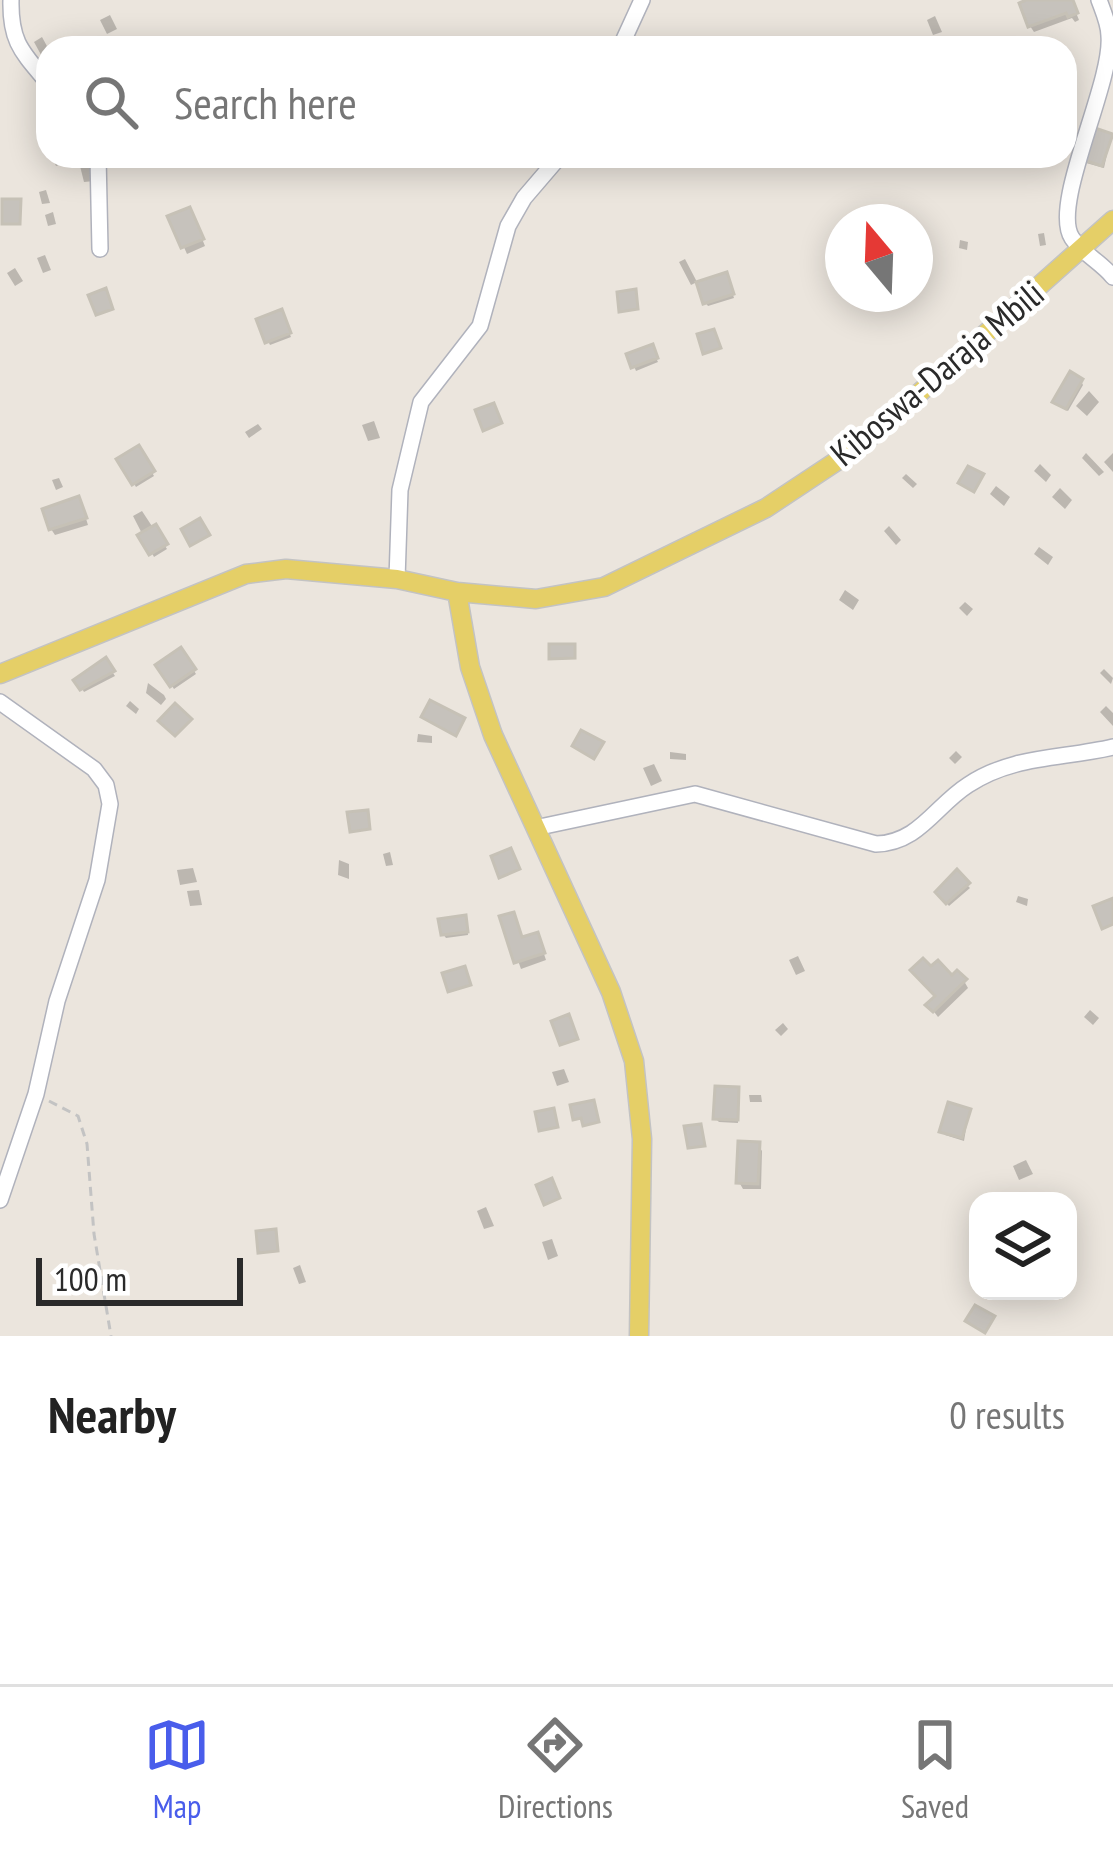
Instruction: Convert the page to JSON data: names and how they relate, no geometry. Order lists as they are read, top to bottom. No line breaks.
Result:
{"streets":{"main road":["Kiboswa-Daraja Mbili"]},"scale_bar":"100 m","north":"top","page":{"search":"Search here","scale":"100 m","heading":["Nearby","0 results"],"nav":["Map","Directions","Saved"]}}
